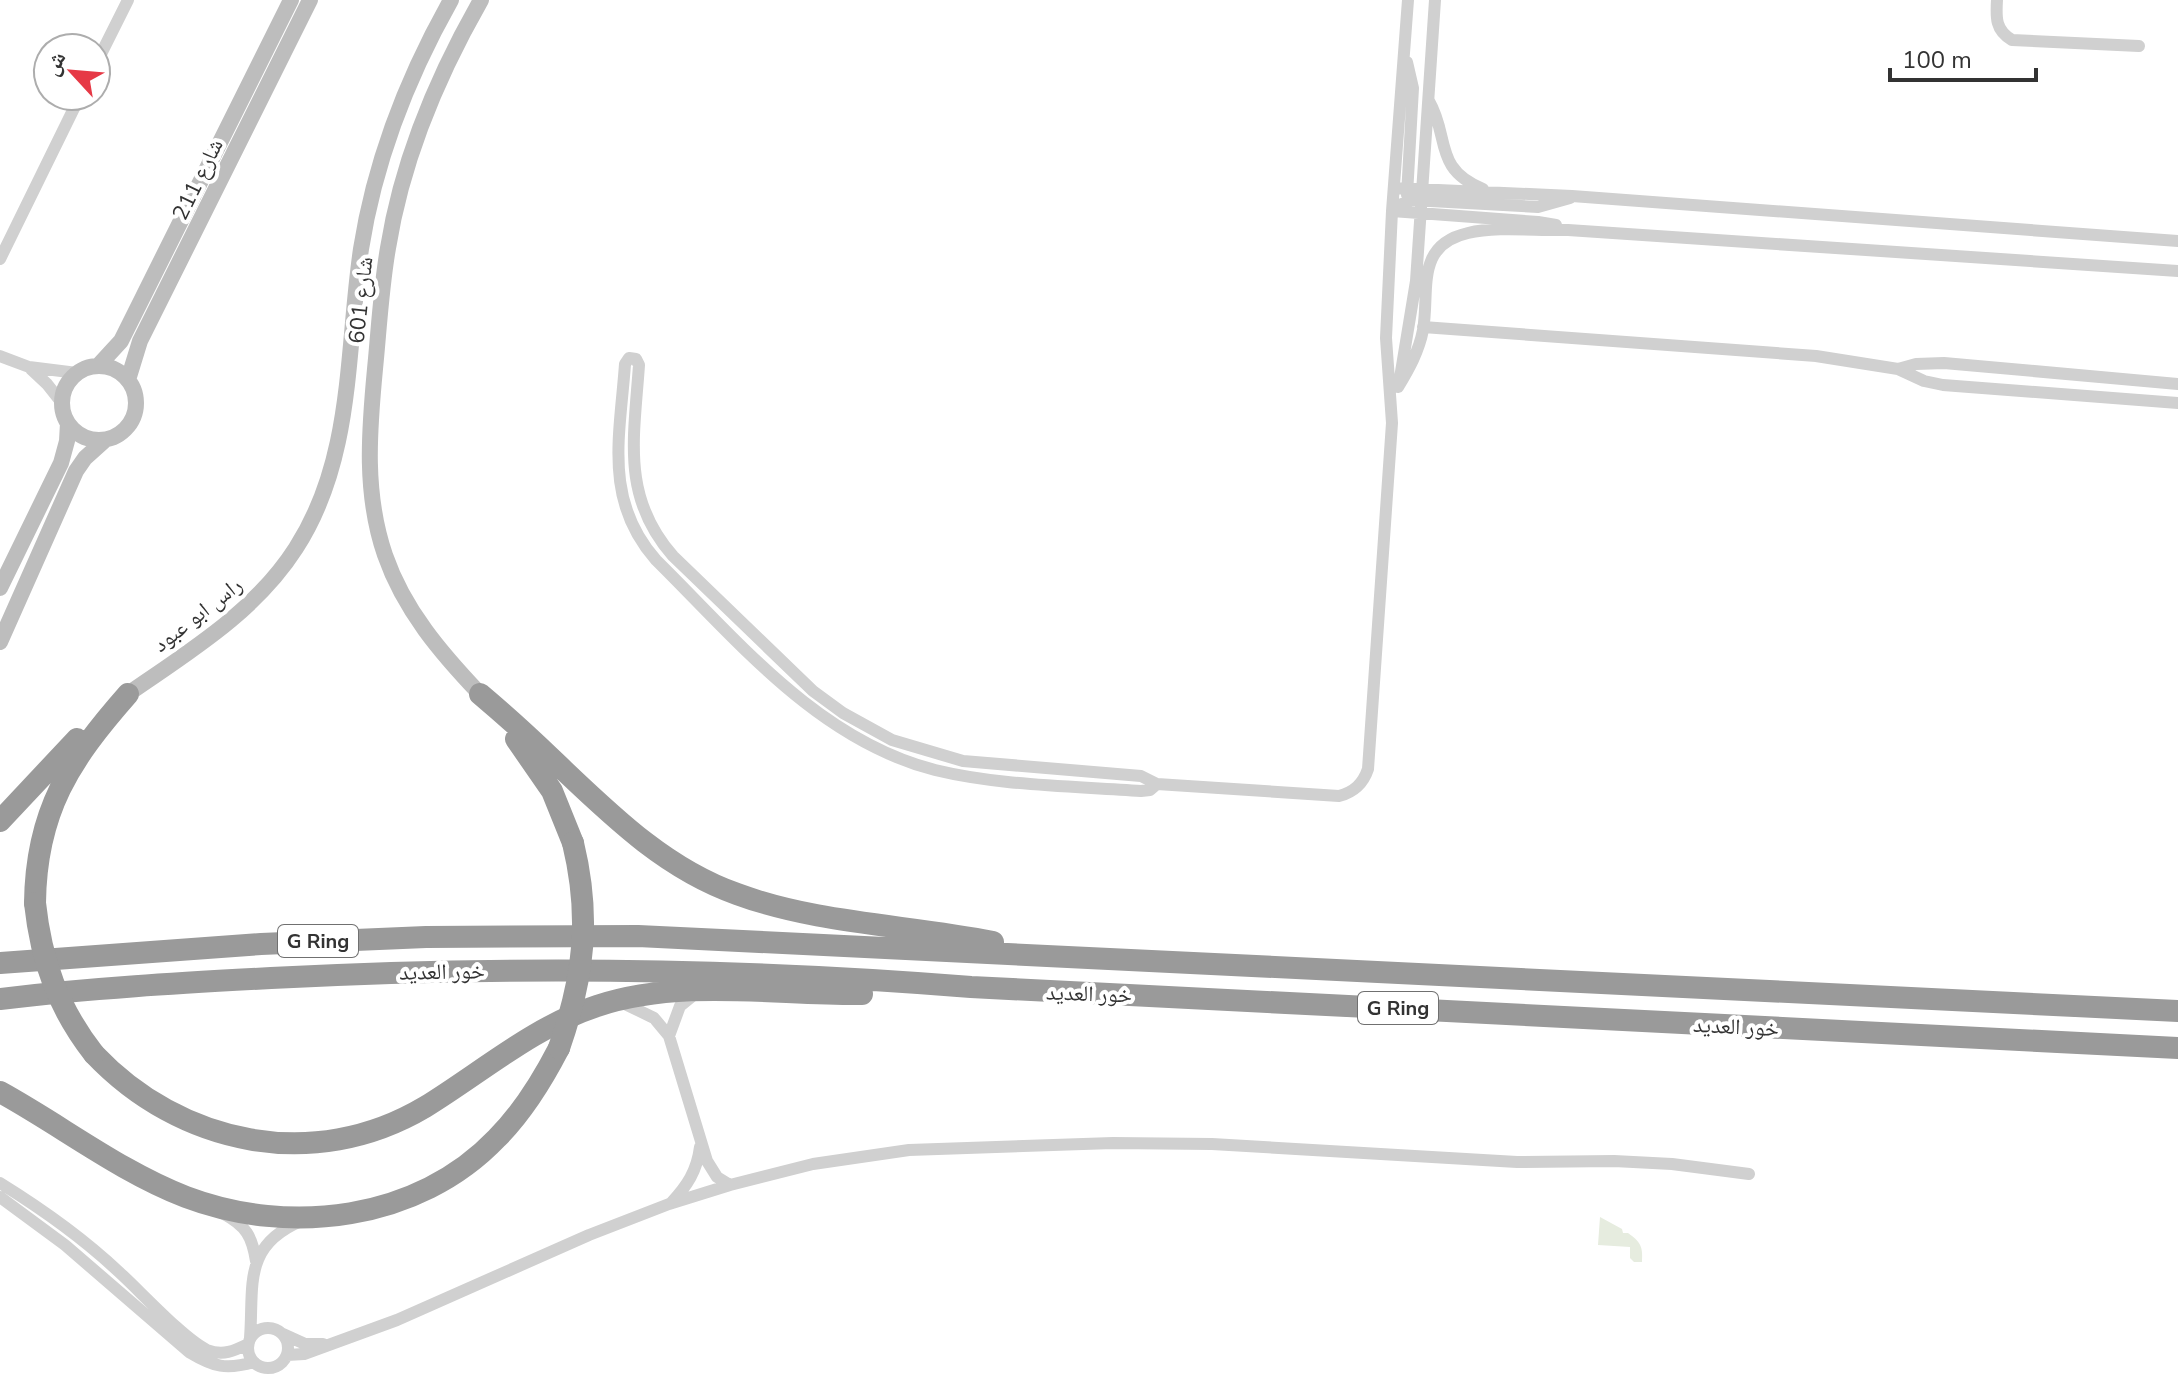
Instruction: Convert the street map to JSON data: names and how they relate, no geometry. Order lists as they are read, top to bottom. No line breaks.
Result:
{"streets":{"highway":["G Ring","خور العديد"],"main road":["شارع 211","شارع 601","راس ابو عبود"]},"crossings":[["شارع 601","راس ابو عبود"]],"scale_bar":"100 m","north":"top left"}
